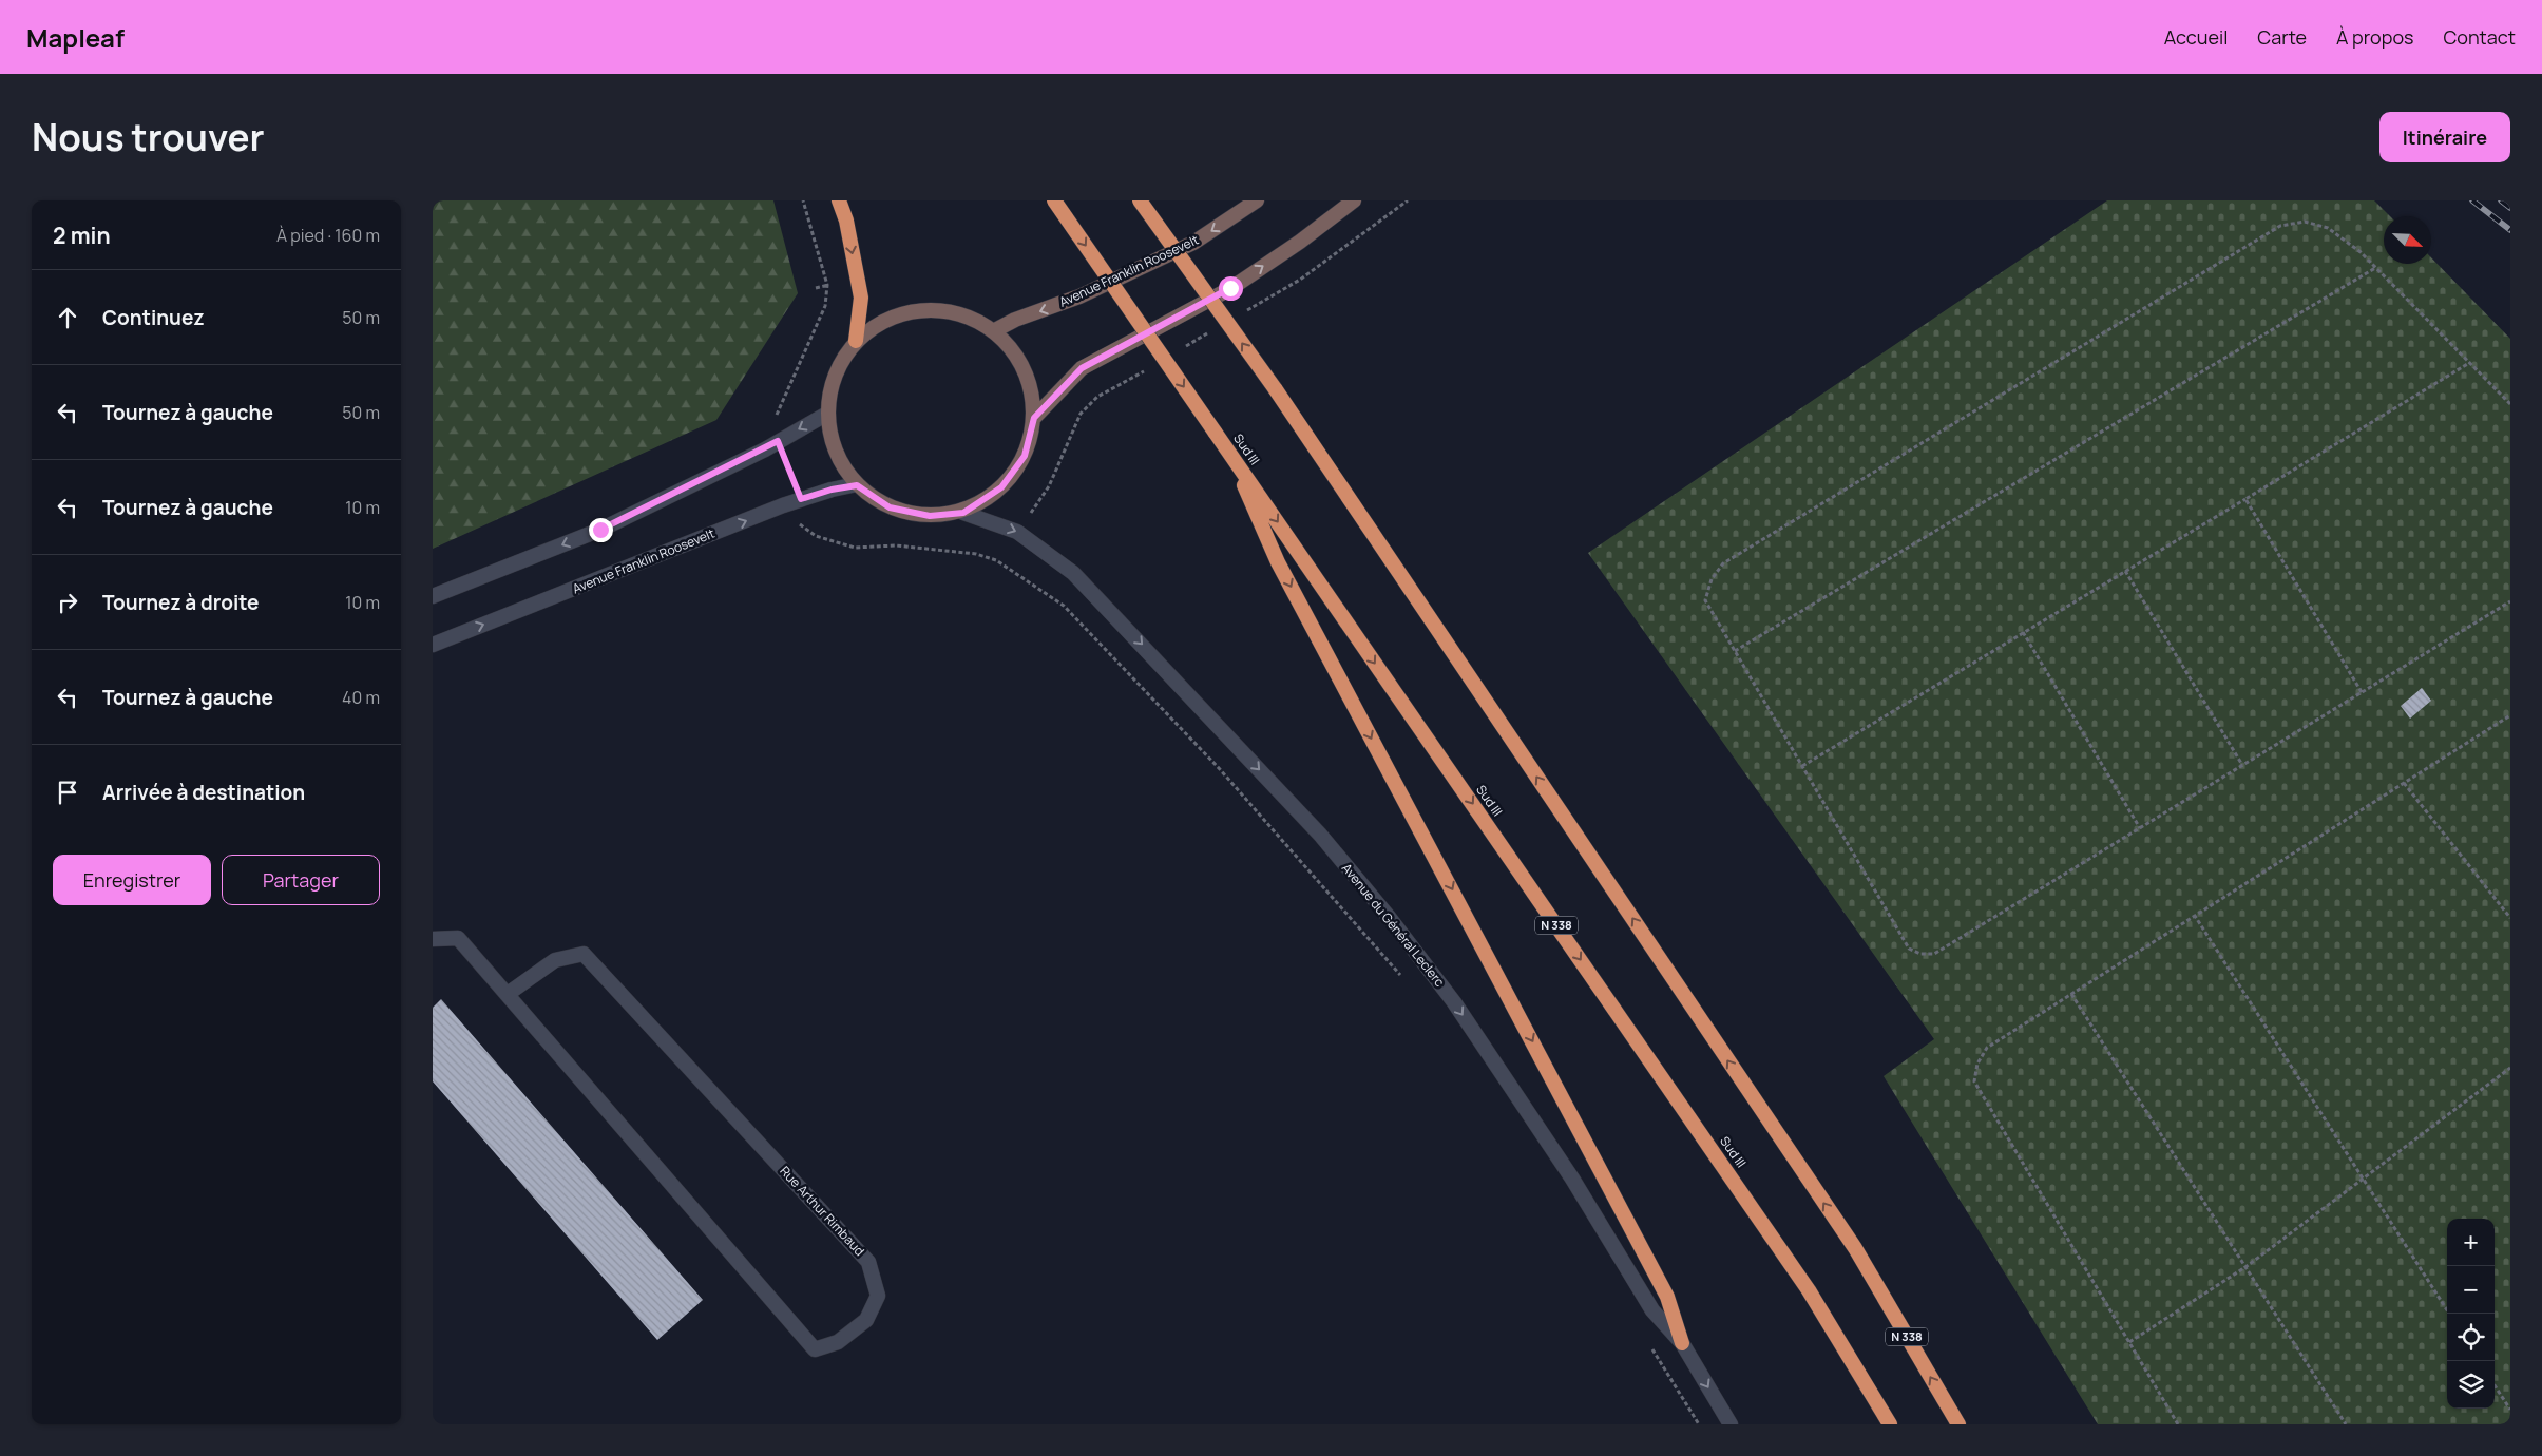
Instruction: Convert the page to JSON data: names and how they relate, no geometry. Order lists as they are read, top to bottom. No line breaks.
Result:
{"streets":{"highway":["Sud III","N 338"],"main road":["Avenue Franklin Roosevelt"],"street":["Avenue du Général Leclerc","Rue Arthur Rimbaud"]},"one_way":["Avenue du Général Leclerc"],"north":"bottom right","page":{"header":"Mapleaf","nav":["Accueil","Carte","À propos","Contact"],"title":"Nous trouver","buttons":["Itinéraire",["Enregistrer","Partager"]],"heading":["2 min","À pied · 160 m"],"list":[["Continuez","50 m"],["Tournez à gauche","50 m"],["Tournez à gauche","10 m"],["Tournez à droite","10 m"],["Tournez à gauche","40 m"],"Arrivée à destination"],"map_buttons":["+","−"]}}
